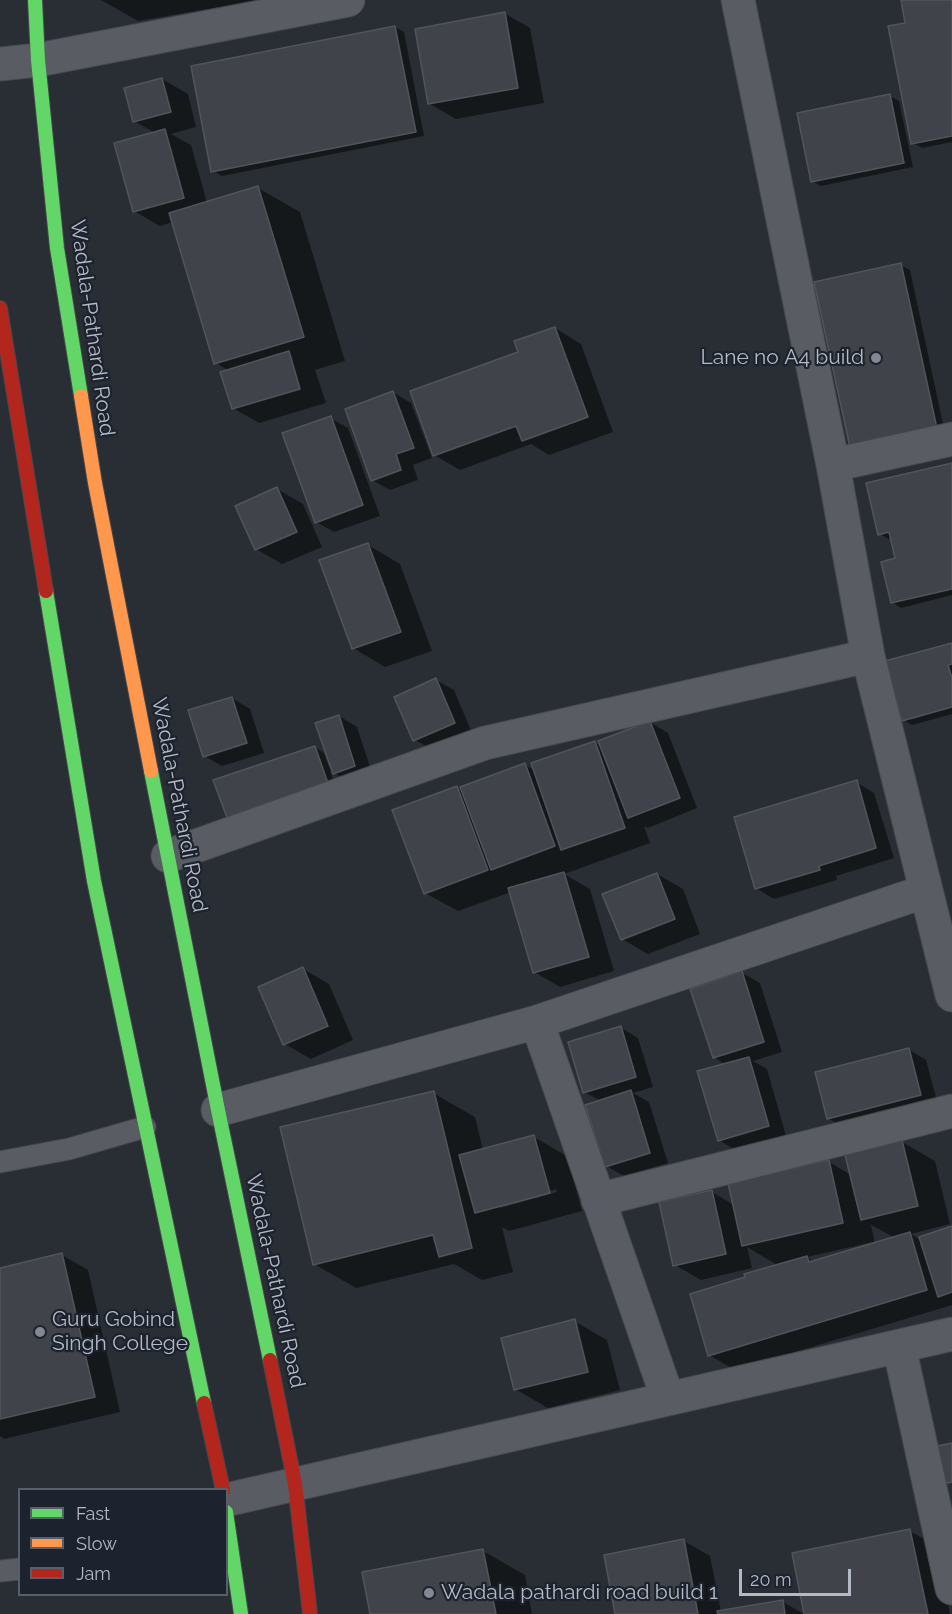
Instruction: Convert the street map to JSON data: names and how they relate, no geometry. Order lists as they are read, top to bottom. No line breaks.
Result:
{"streets":{"main road":["Wadala-Pathardi Road"]},"places":["Lane no A4 build","Guru Gobind Singh College","Wadala pathardi road build 1"],"legend":["Fast","Slow","Jam"],"scale_bar":"20 m"}
